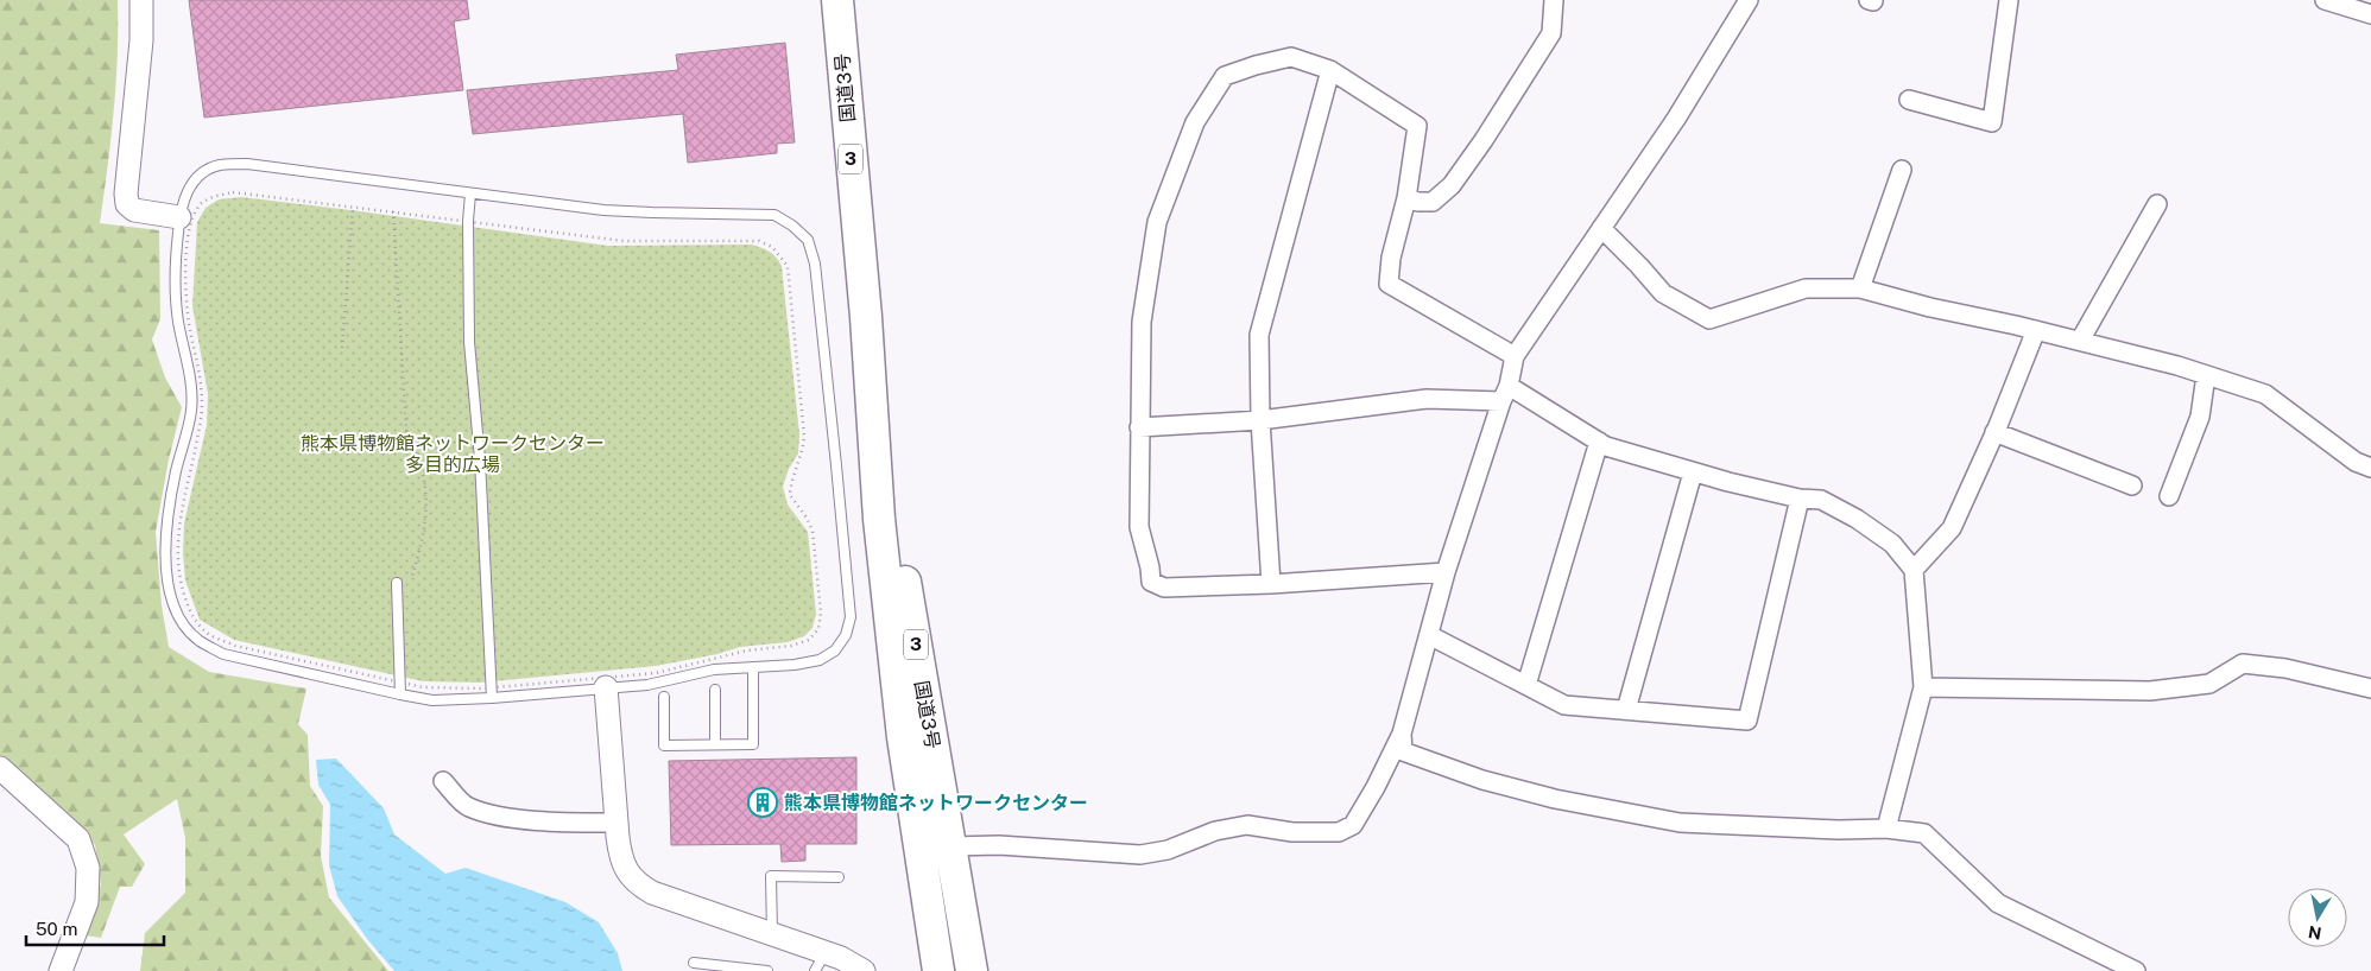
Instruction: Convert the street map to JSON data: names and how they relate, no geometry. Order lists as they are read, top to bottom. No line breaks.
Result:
{"streets":{"highway":["国道3号","3"]},"parks":["熊本県博物館ネットワークセンター 多目的広場"],"places":{"building":["熊本県博物館ネットワークセンター"]},"scale_bar":"50 m","north":"bottom"}
